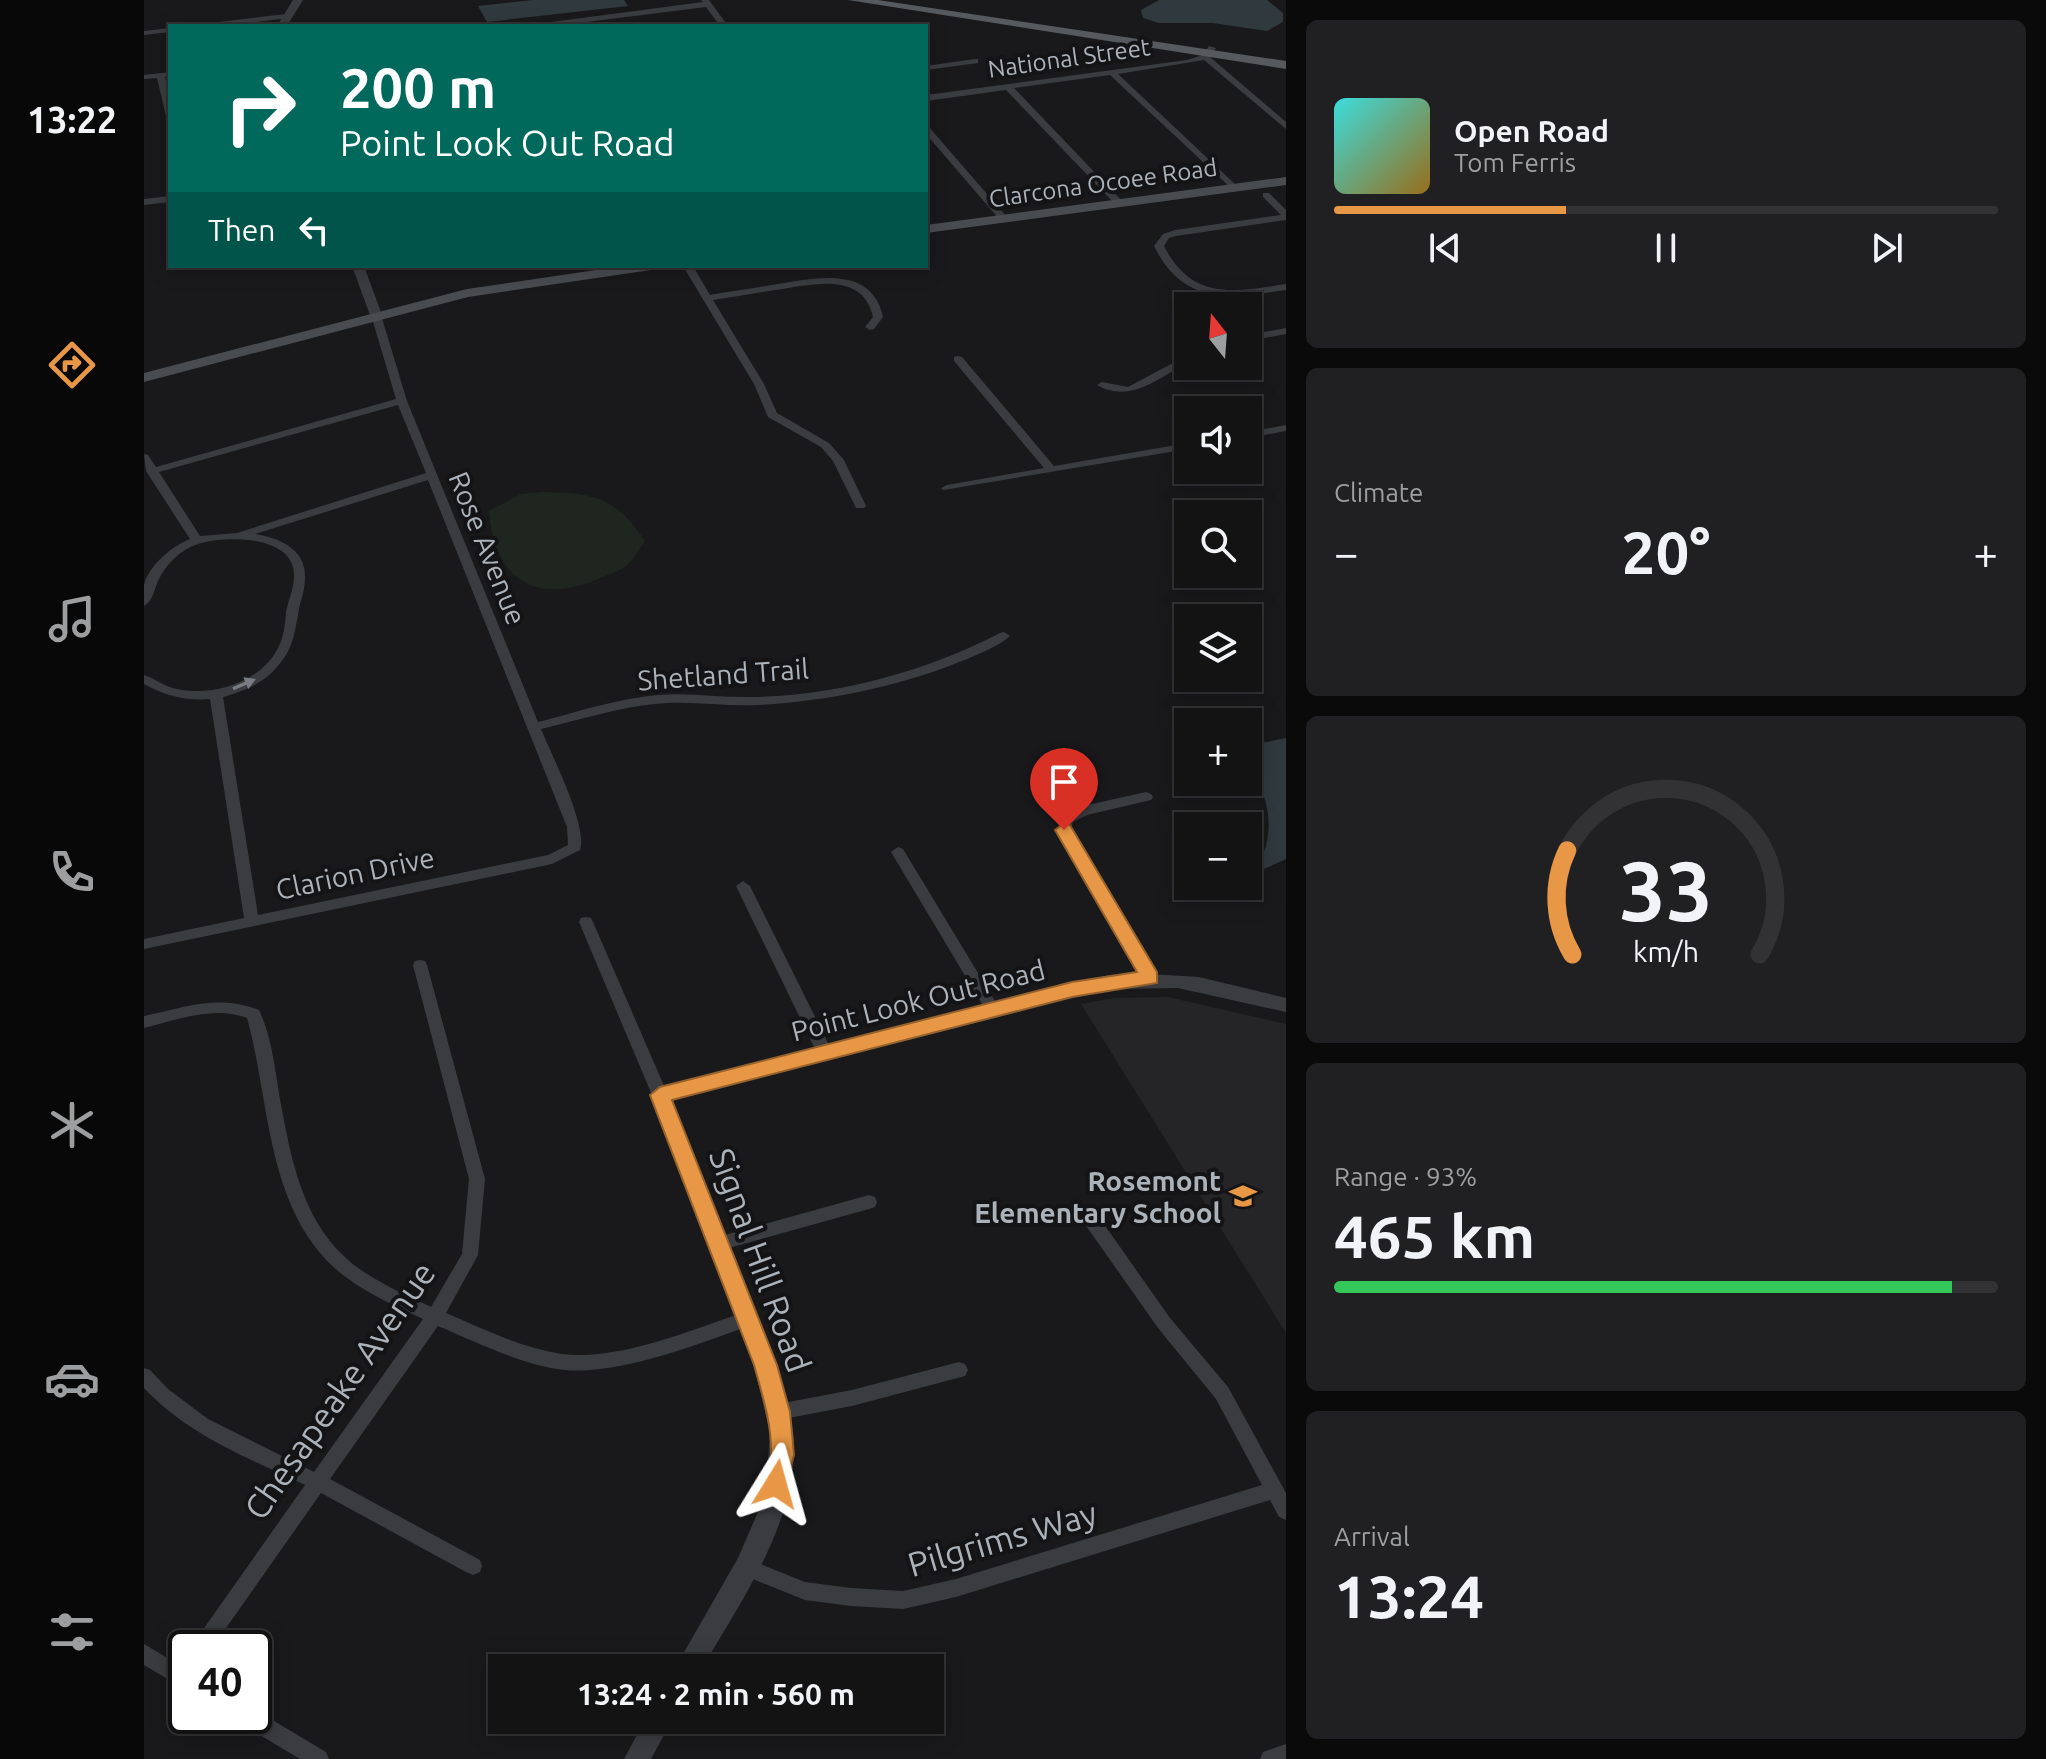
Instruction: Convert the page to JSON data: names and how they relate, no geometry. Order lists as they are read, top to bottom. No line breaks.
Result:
{"streets":{"main road":["Clarcona Ocoee Road"],"street":["National Street","Rose Avenue","Shetland Trail","Clarion Drive","Point Look Out Road","Signal Hill Road","Chesapeake Avenue","Pilgrims Way"]},"crossings":[["Rose Avenue","Shetland Trail"],["Rose Avenue","Clarion Drive"],["Point Look Out Road","Signal Hill Road"],["Signal Hill Road","Pilgrims Way"]],"places":{"school or university":["Rosemont Elementary School"]},"north":"top","page":{"tabs":"13:22","turn":["200 m","Point Look Out Road"],"song":["Open Road","Tom Ferris"],"then":"Then","map_buttons":["+","−"],"tile":["Climate",["Range · 93%","465 km"],["Arrival","13:24"]],"heat":["−","20°","+"],"limit":"40","trip":"13:24 · 2 min · 560 m","gauge":["33","km/h"]}}
